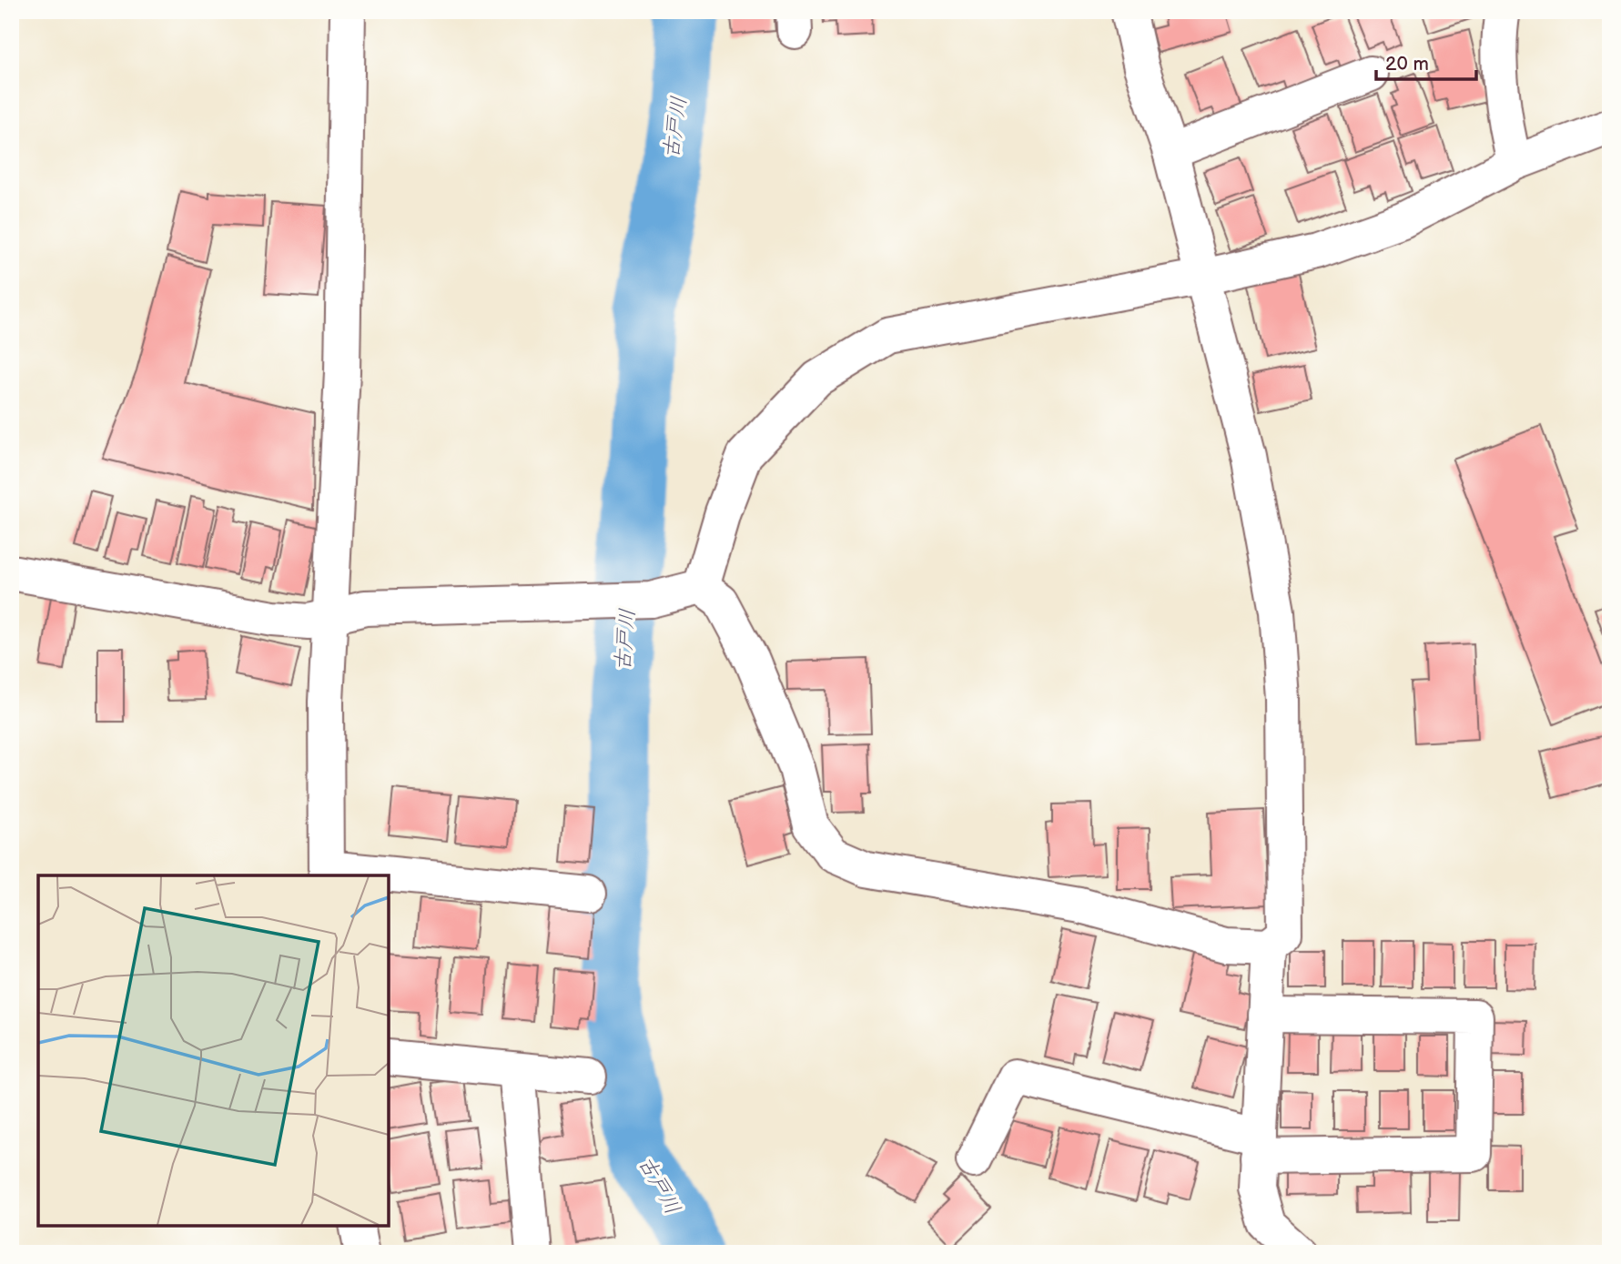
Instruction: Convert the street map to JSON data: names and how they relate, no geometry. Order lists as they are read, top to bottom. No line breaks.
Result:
{"water":["古戸川"],"scale_bar":"20 m"}
